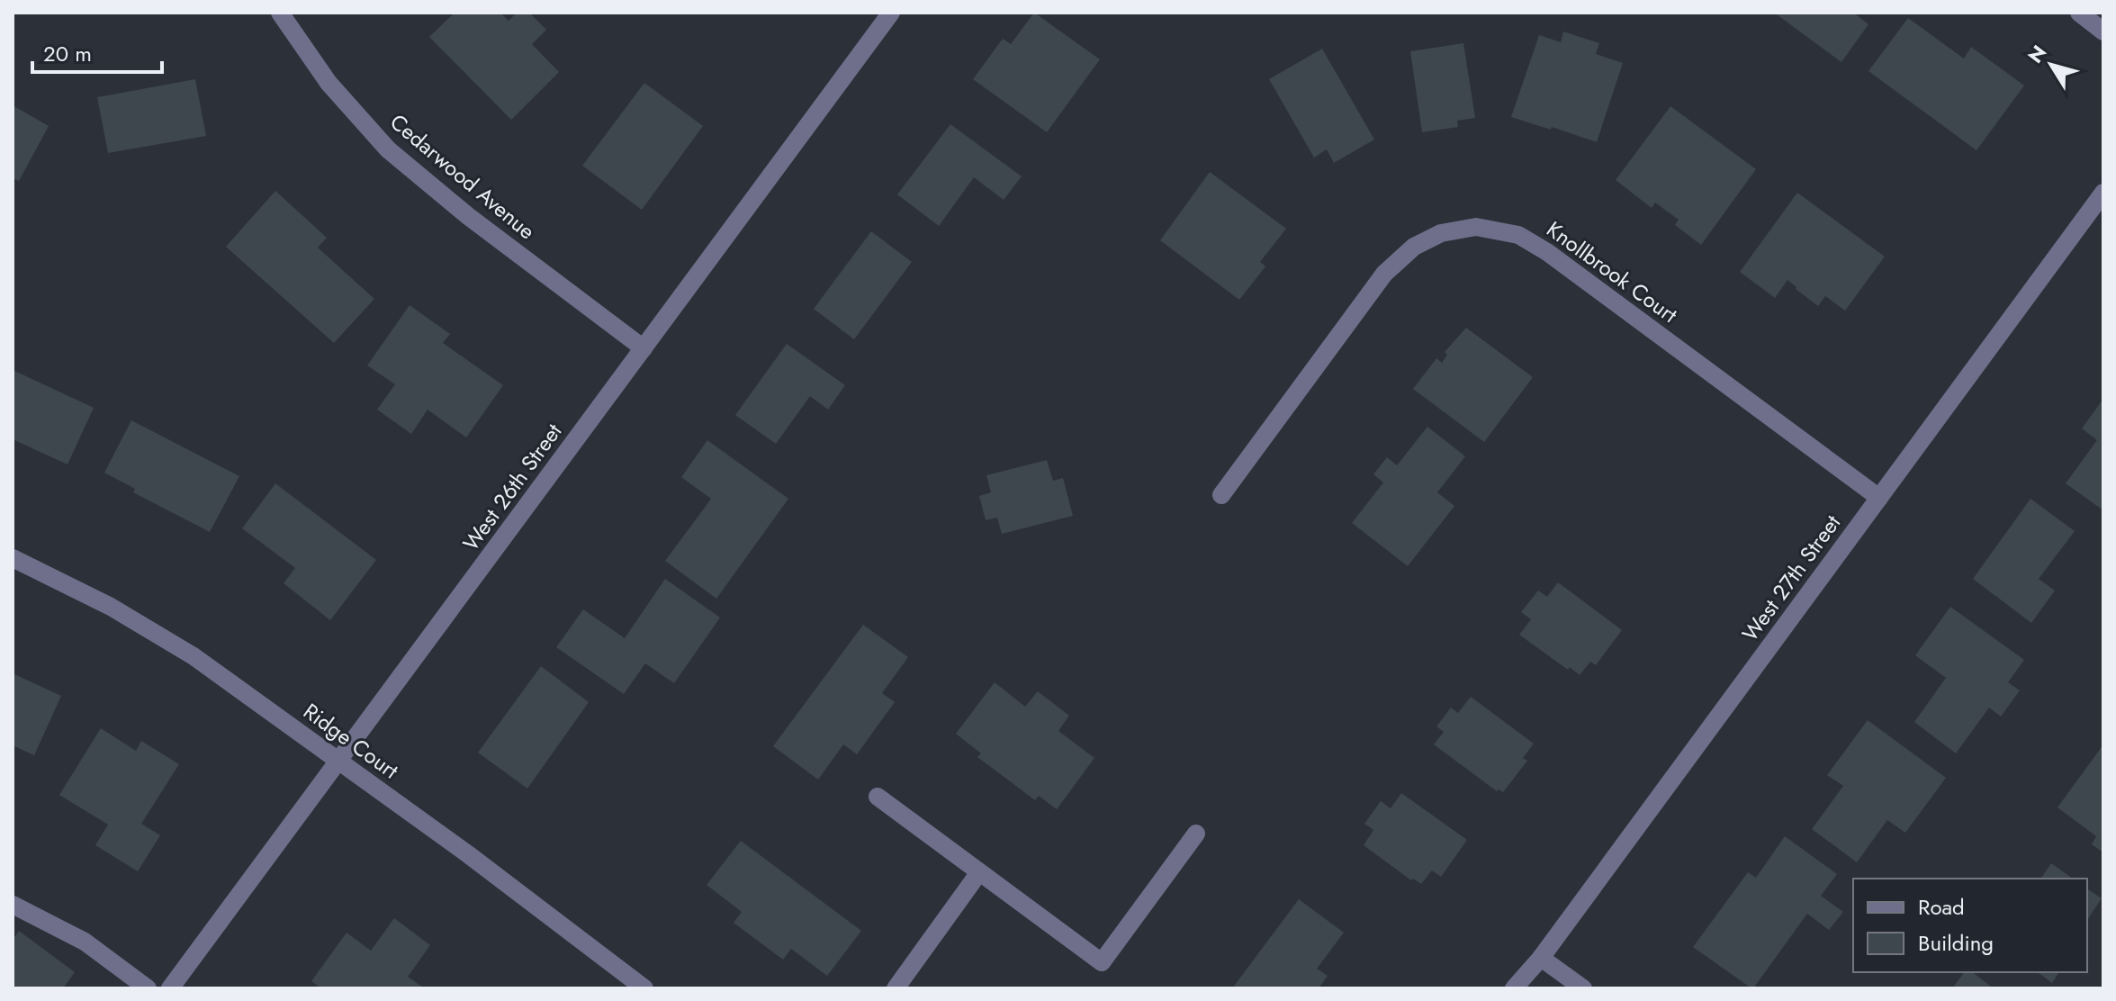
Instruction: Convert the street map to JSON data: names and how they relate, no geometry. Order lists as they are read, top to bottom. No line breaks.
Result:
{"streets":{"street":["Cedarwood Avenue","Knollbrook Court","West 26th Street","West 27th Street","Ridge Court"]},"crossings":[["Cedarwood Avenue","West 26th Street"],["Knollbrook Court","West 27th Street"],["West 26th Street","Ridge Court"]],"legend":["Road","Building"],"scale_bar":"20 m","north":"top left"}
